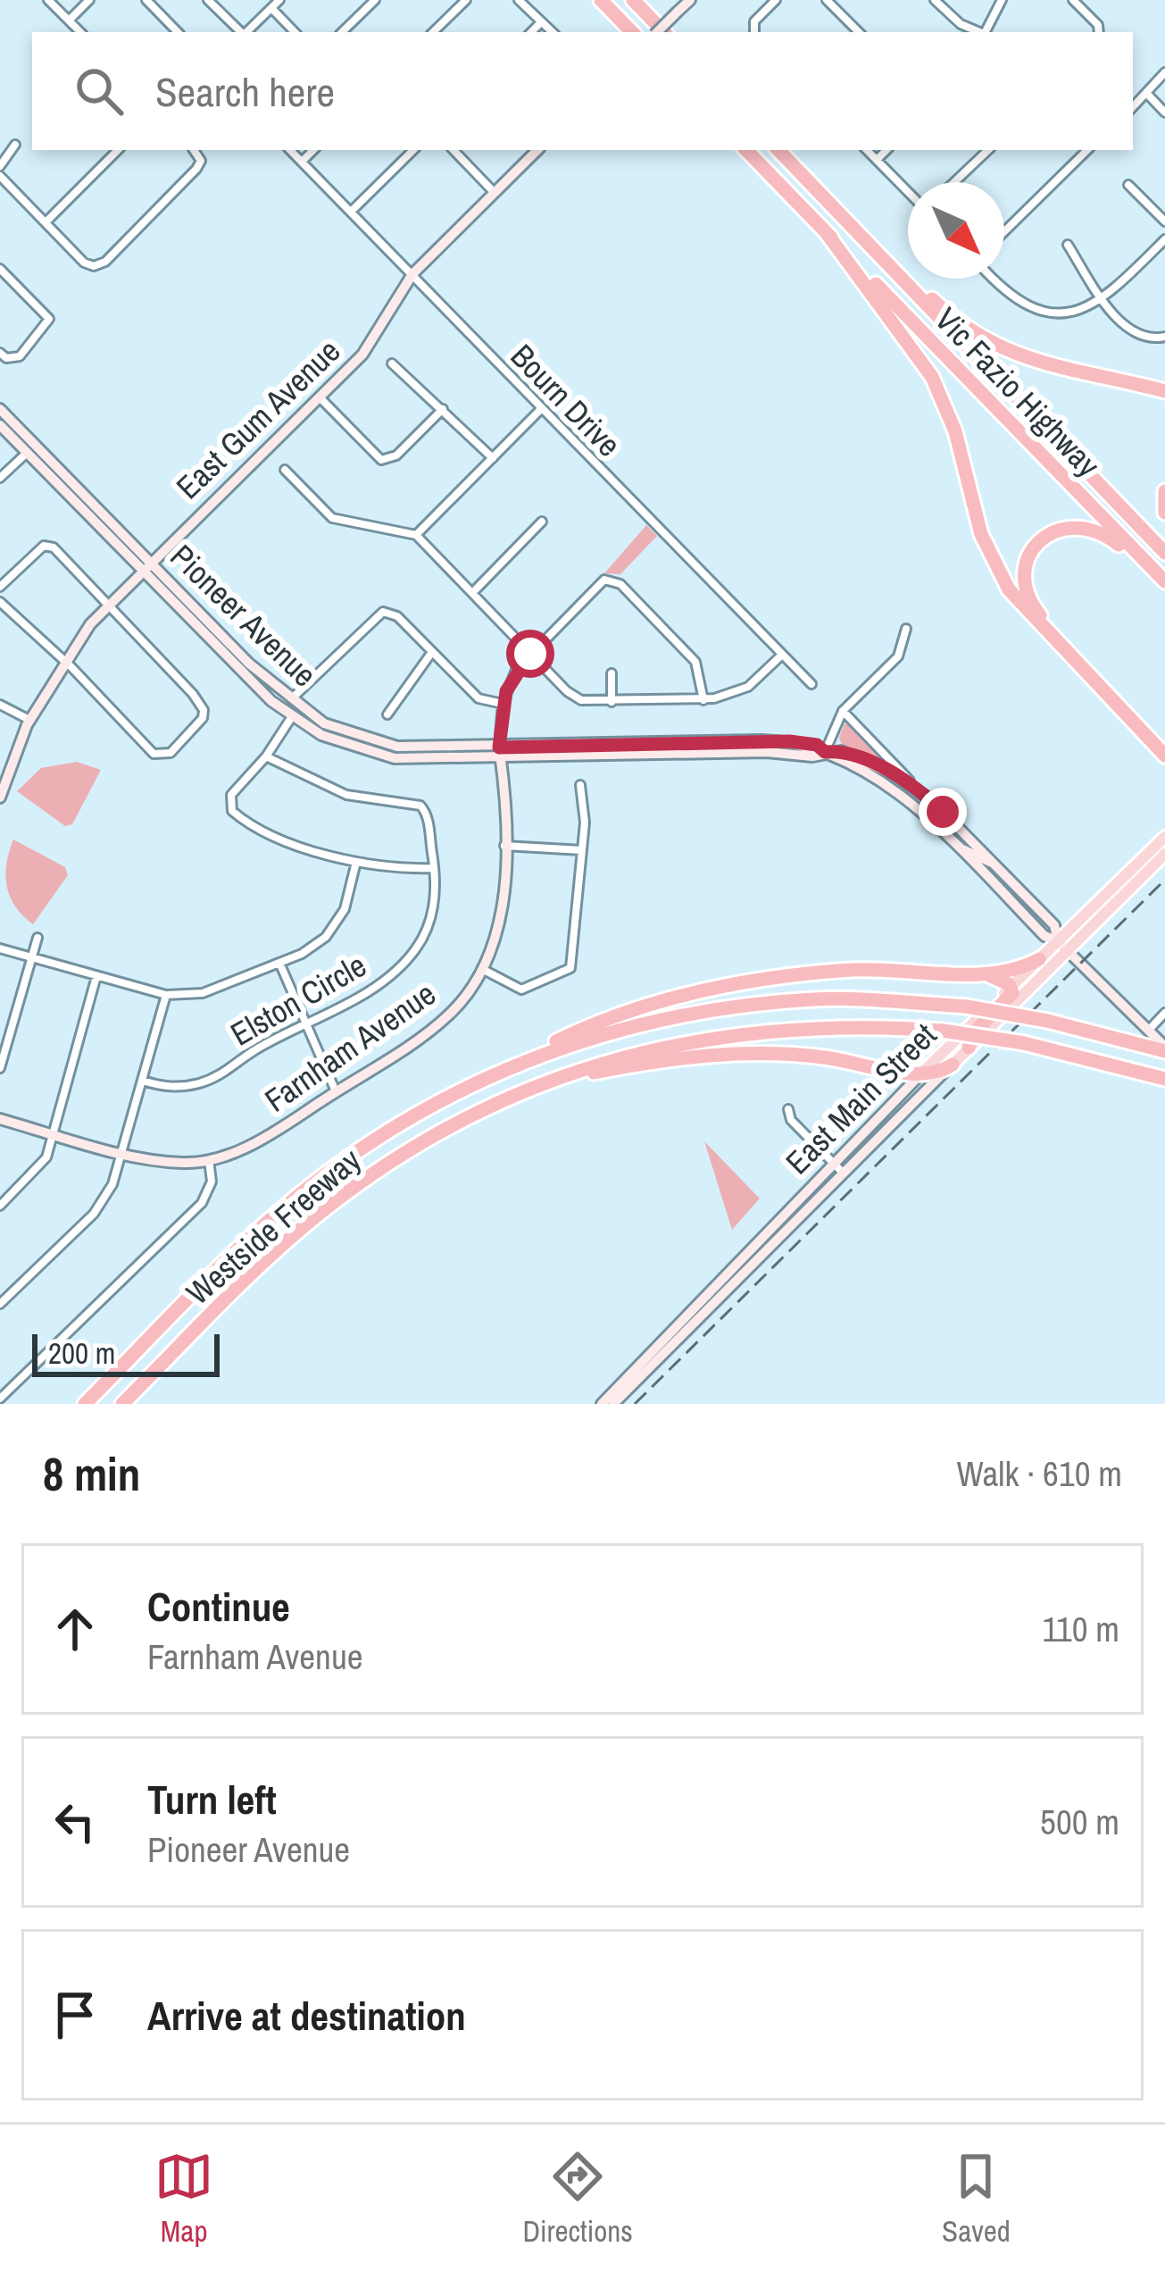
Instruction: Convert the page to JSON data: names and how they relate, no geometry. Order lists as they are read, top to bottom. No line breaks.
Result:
{"streets":{"highway":["Vic Fazio Highway","Westside Freeway"],"main road":["East Gum Avenue","Pioneer Avenue","Farnham Avenue","East Main Street"],"street":["Bourn Drive","Elston Circle"]},"crossings":[["Bourn Drive","East Gum Avenue"],["East Gum Avenue","Pioneer Avenue"],["Pioneer Avenue","Farnham Avenue"],["Pioneer Avenue","East Main Street"],["Pioneer Avenue","Westside Freeway"]],"scale_bar":"200 m","north":"bottom right","page":{"search":"Search here","scale":"200 m","heading":["8 min","Walk · 610 m"],"list":[["Continue","Farnham Avenue","110 m"],["Turn left","Pioneer Avenue","500 m"],"Arrive at destination"],"nav":["Map","Directions","Saved"]}}
